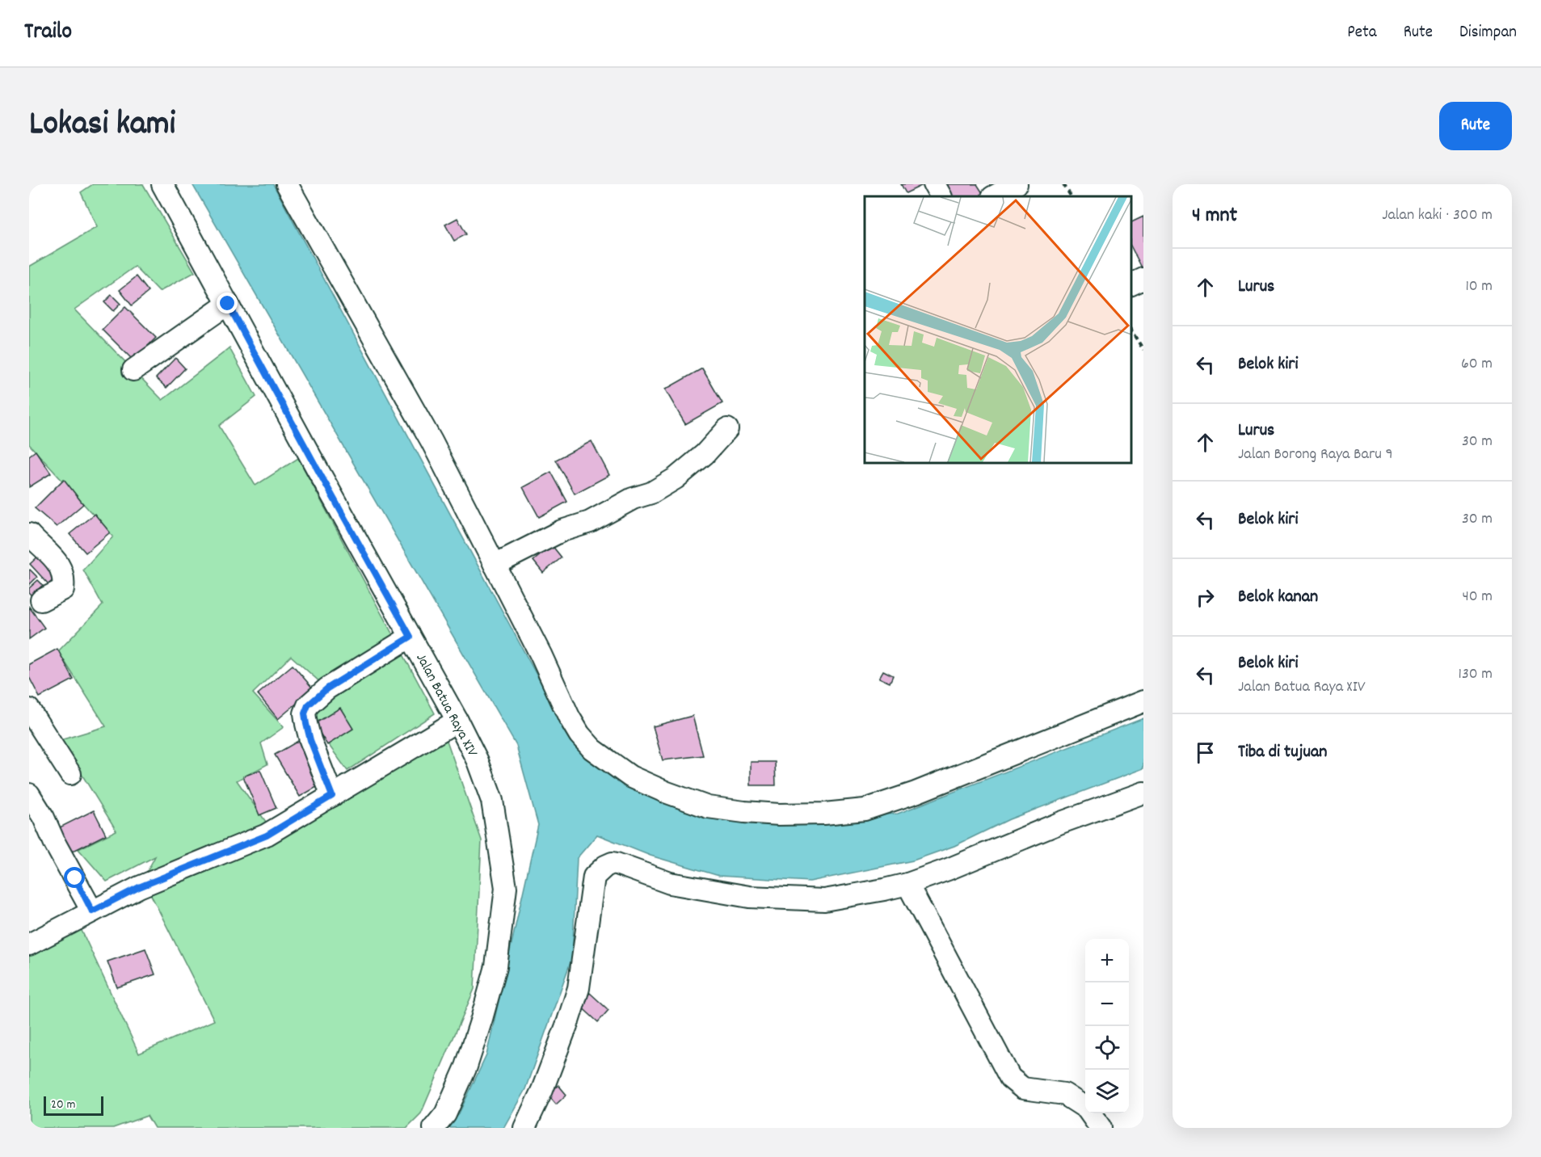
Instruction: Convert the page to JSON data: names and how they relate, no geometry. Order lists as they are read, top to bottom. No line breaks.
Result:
{"streets":{"street":["Jalan Batua Raya XIV"]},"scale_bar":"20 m","page":{"header":"Trailo","nav":["Peta","Rute","Disimpan"],"title":"Lokasi kami","buttons":"Rute","heading":["4 mnt","Jalan kaki · 300 m"],"list":[["Lurus","10 m"],["Belok kiri","60 m"],["Lurus","Jalan Borong Raya Baru 9","30 m"],["Belok kiri","30 m"],["Belok kanan","40 m"],["Belok kiri","Jalan Batua Raya XIV","130 m"],"Tiba di tujuan"],"map_buttons":["+","−"],"scale":"20 m"}}
